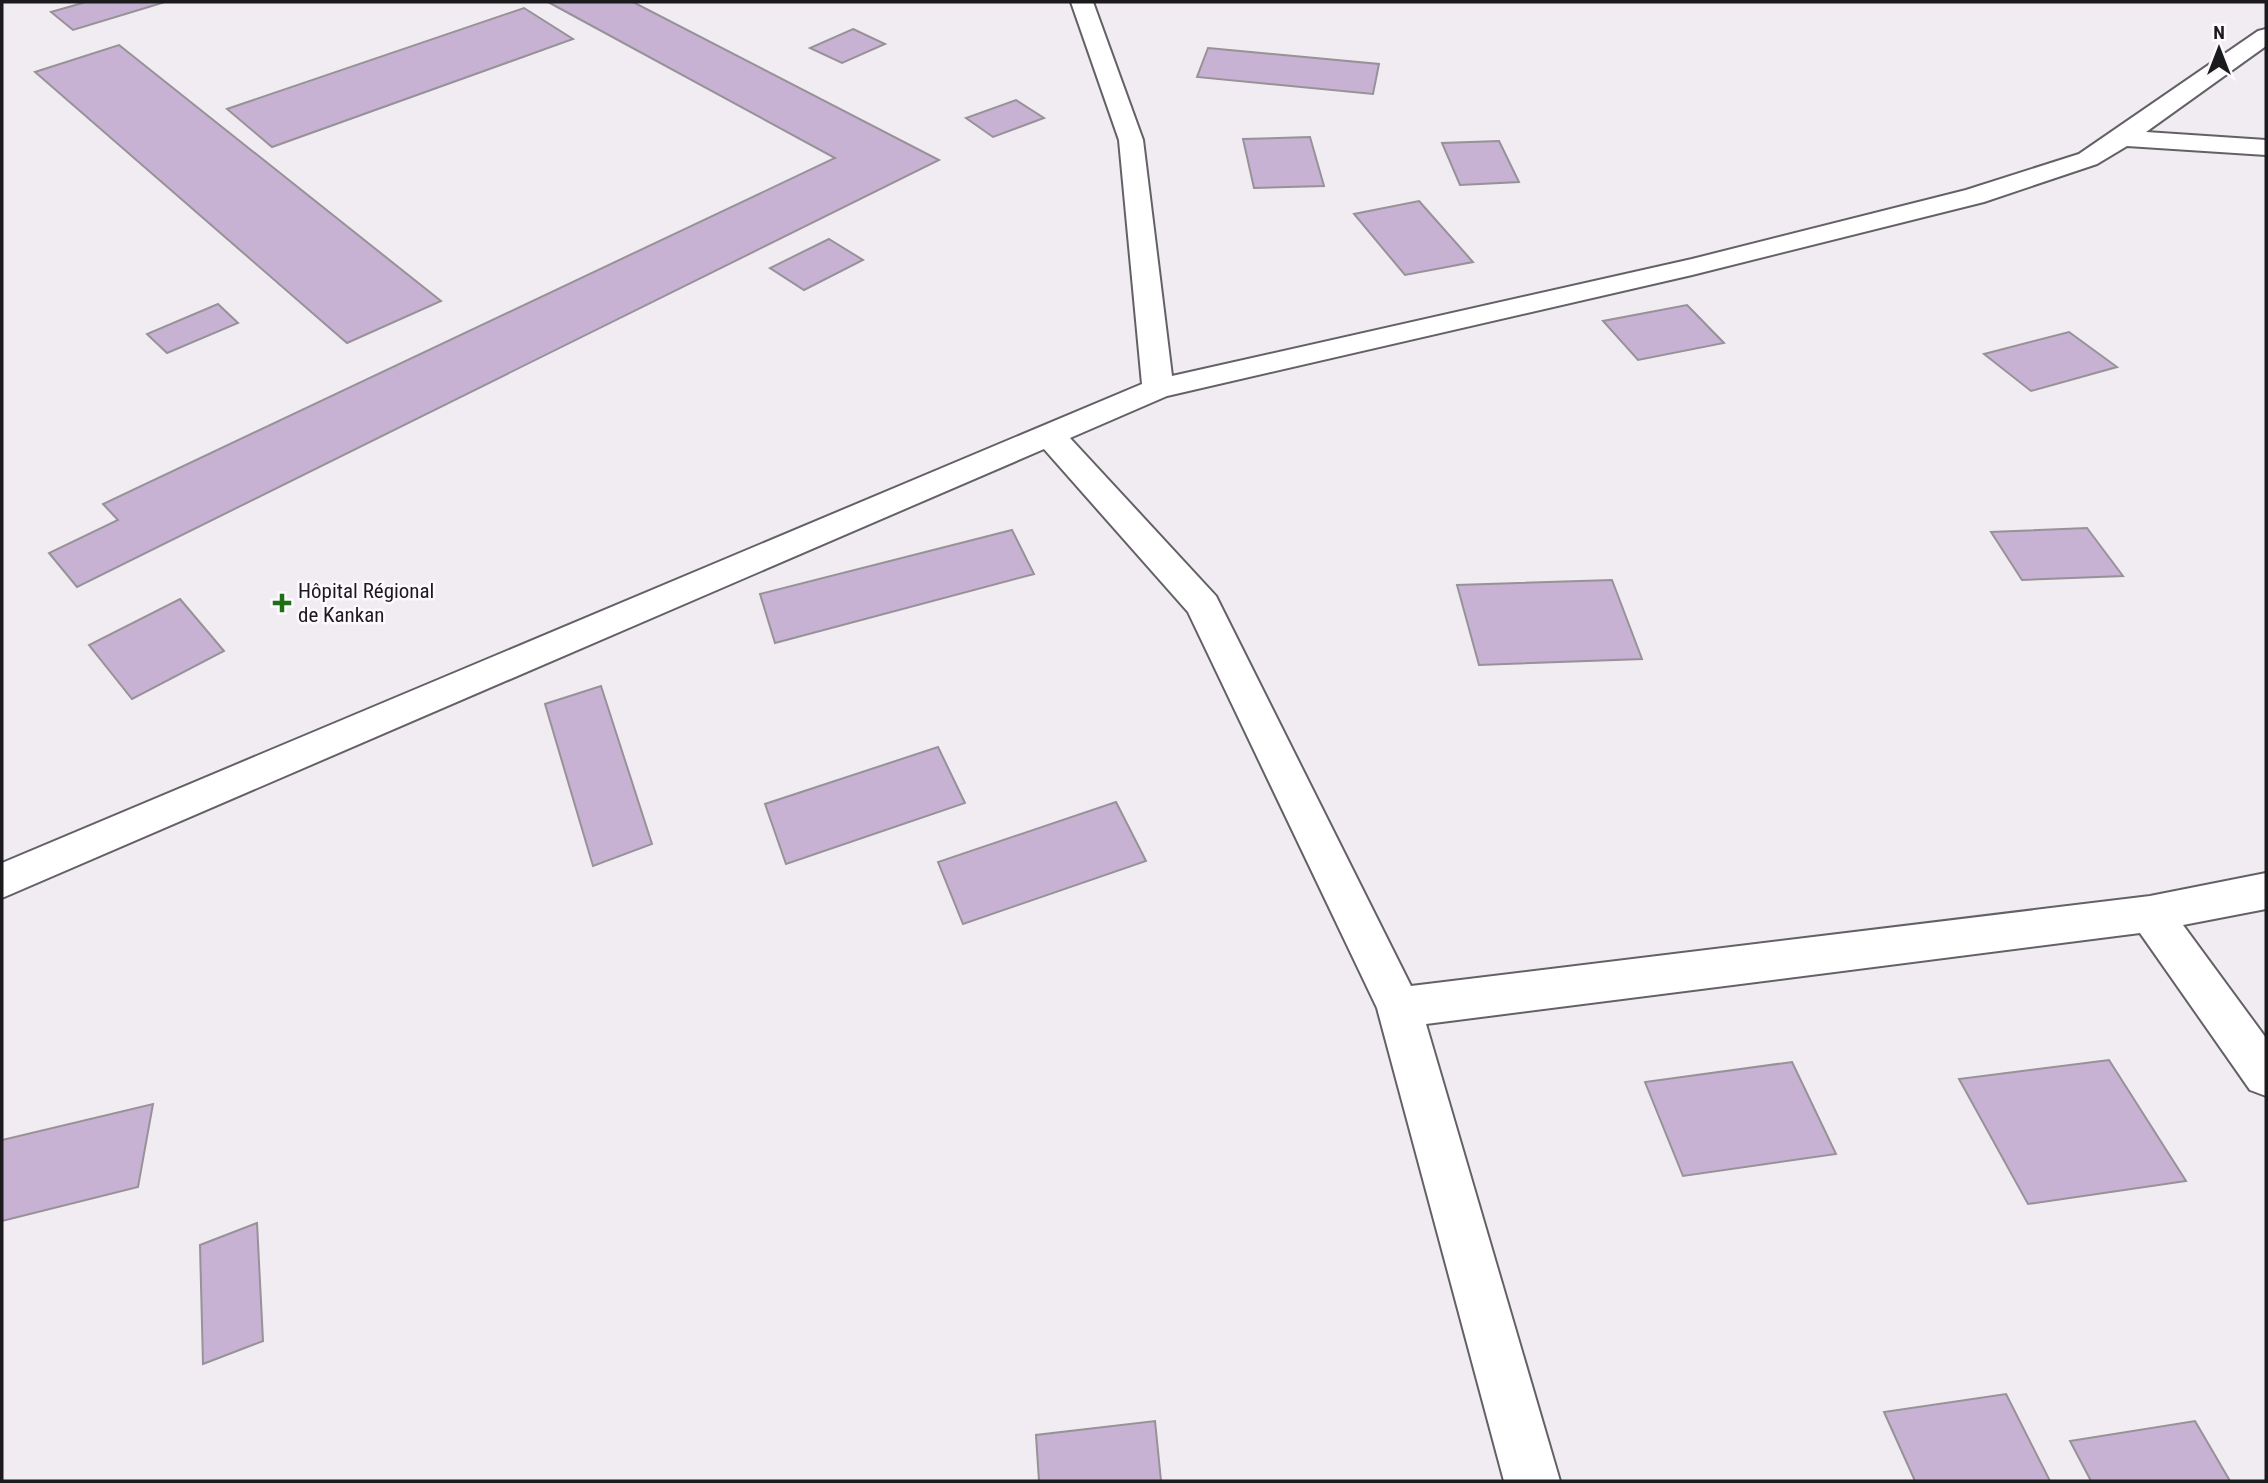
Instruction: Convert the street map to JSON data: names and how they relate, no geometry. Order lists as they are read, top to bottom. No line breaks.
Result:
{"places":{"health":["Hôpital Régional de Kankan"]},"north":"top"}
